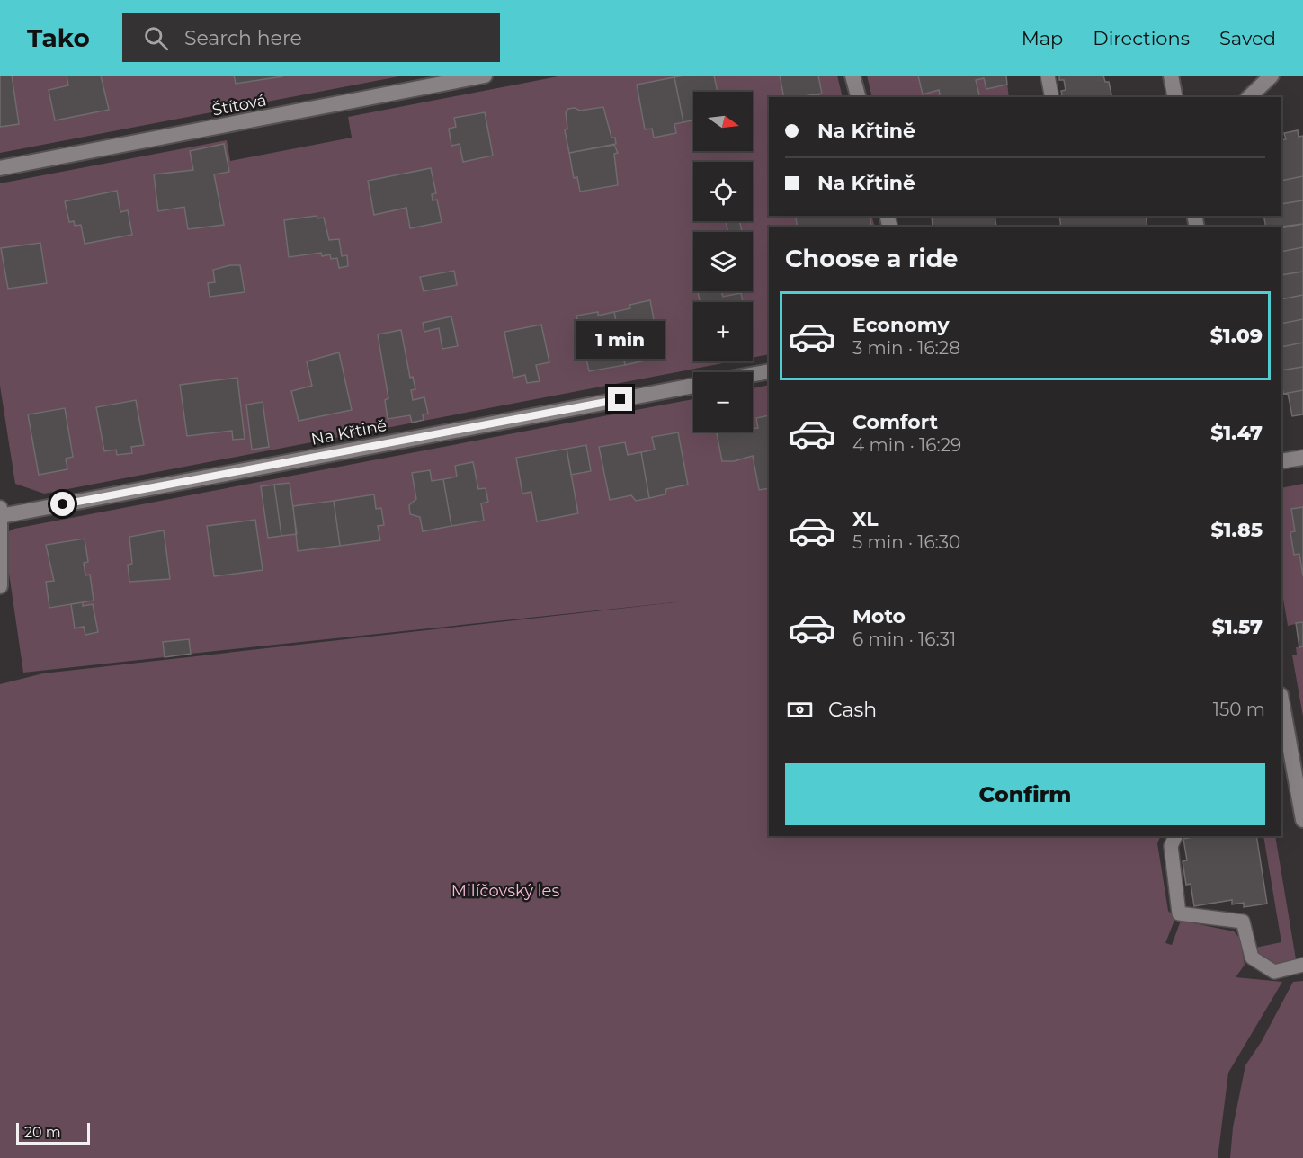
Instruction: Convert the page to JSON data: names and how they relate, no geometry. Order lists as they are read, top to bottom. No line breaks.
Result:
{"streets":{"street":["Štítová","Na Křtině"]},"parks":["Milíčovský les"],"scale_bar":"20 m","north":"right","page":{"header":"Tako","search":"Search here","nav":["Map","Directions","Saved"],"map_buttons":["+","−"],"banner":["Na Křtině","Na Křtině"],"heading":"Choose a ride","list":[{"name":"Economy","note":"3 min · 16:28","value":"$1.09"},{"name":"Comfort","note":"4 min · 16:29","value":"$1.47"},{"name":"XL","note":"5 min · 16:30","value":"$1.85"},{"name":"Moto","note":"6 min · 16:31","value":"$1.57"}],"bubble":"1 min","pay":["Cash","150 m"],"buttons":"Confirm","scale":"20 m"}}
